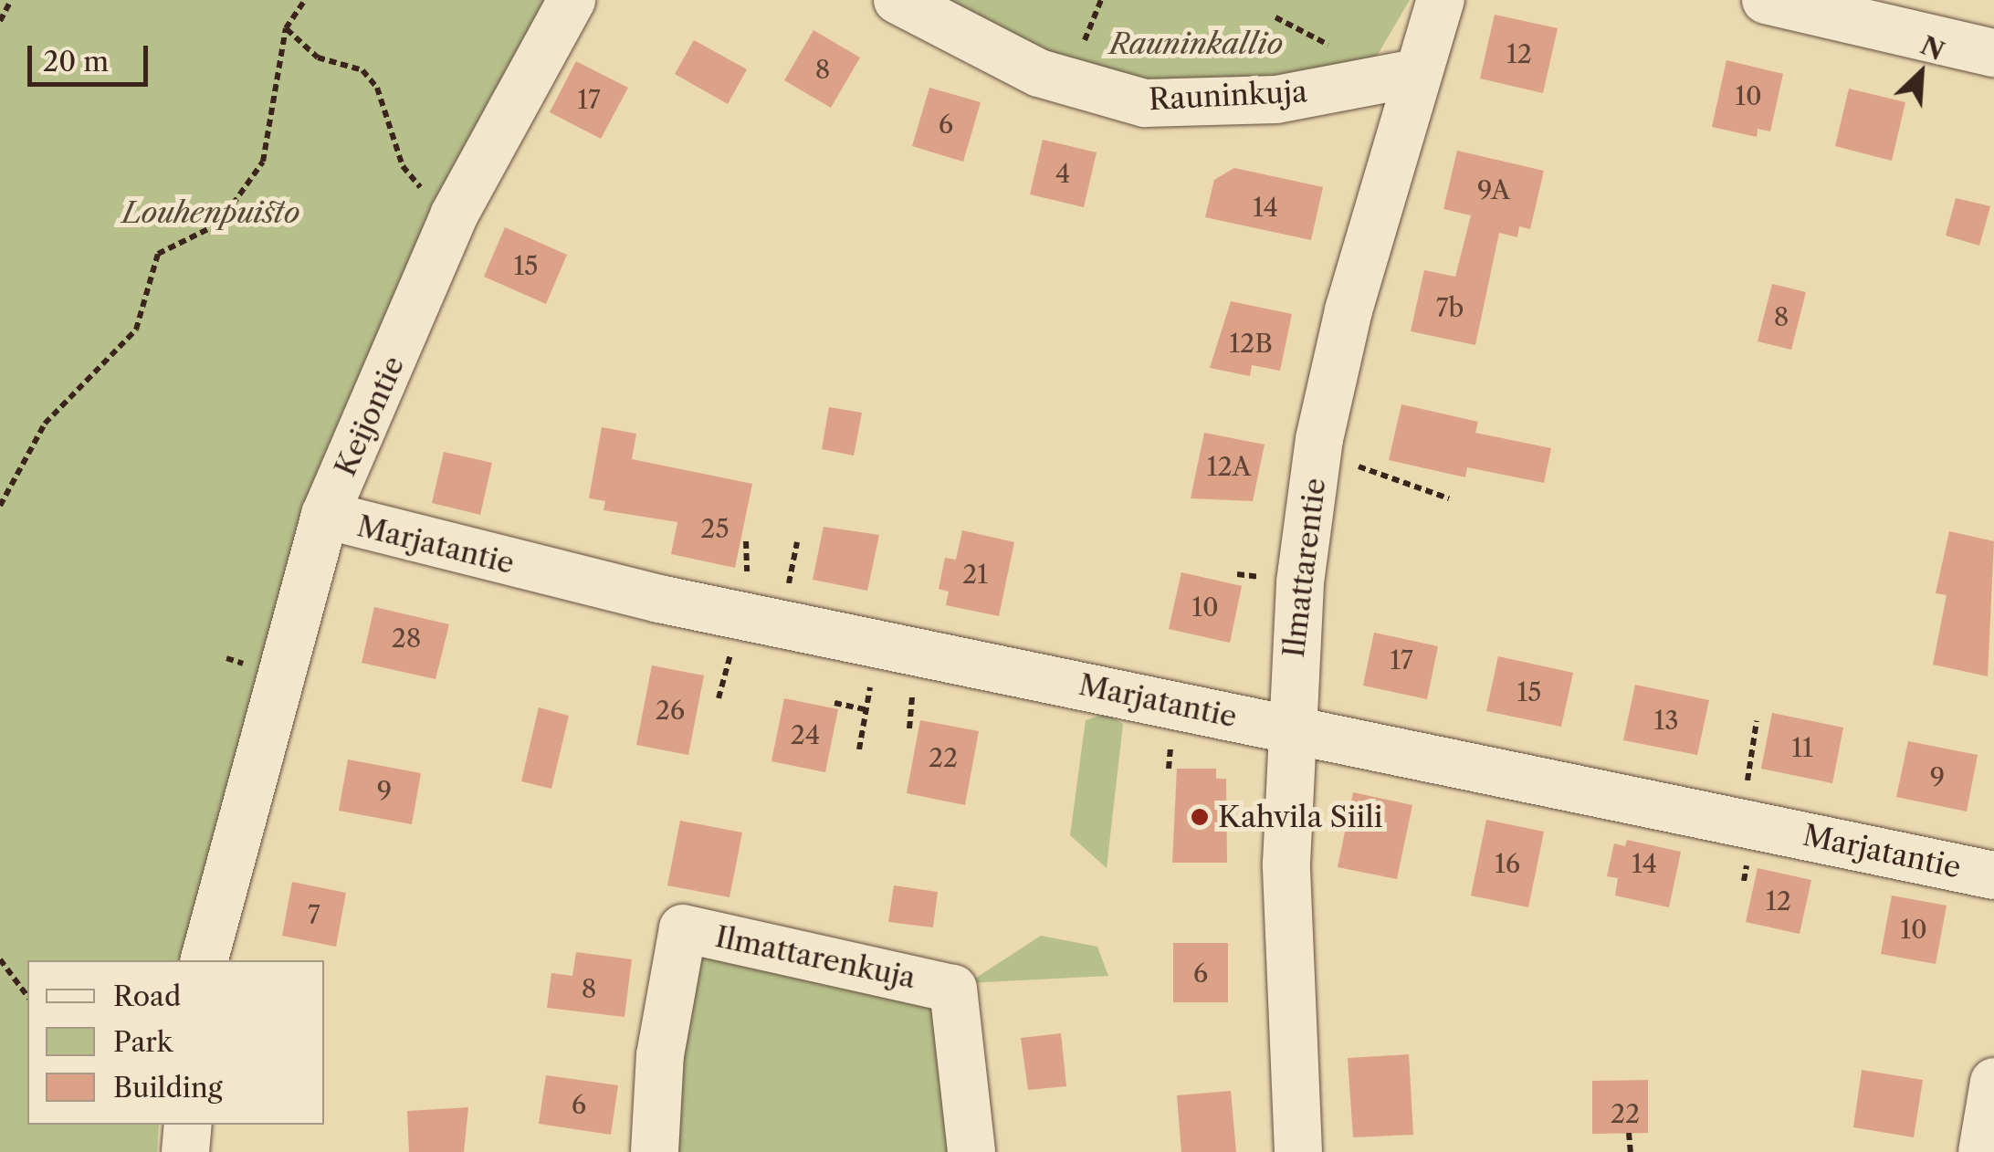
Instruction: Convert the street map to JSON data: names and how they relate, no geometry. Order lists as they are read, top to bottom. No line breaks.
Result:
{"streets":{"street":["Rauninkuja","Keijontie","Marjatantie","Ilmattarentie","Ilmattarenkuja"]},"crossings":[["Rauninkuja","Ilmattarentie"],["Keijontie","Marjatantie"],["Marjatantie","Ilmattarentie"]],"parks":["Rauninkallio","Louhenpuisto"],"places":["Kahvila Siili"],"house_numbers":["12","8","10","17","6","4","9A","14","15","7b","8","12B","12A","25","21","10","28","17","15","26","13","24","11","22","9","9","16","14","12","7","10","6","8","6","22"],"legend":["Road","Park","Building"],"scale_bar":"20 m","north":"top right"}
